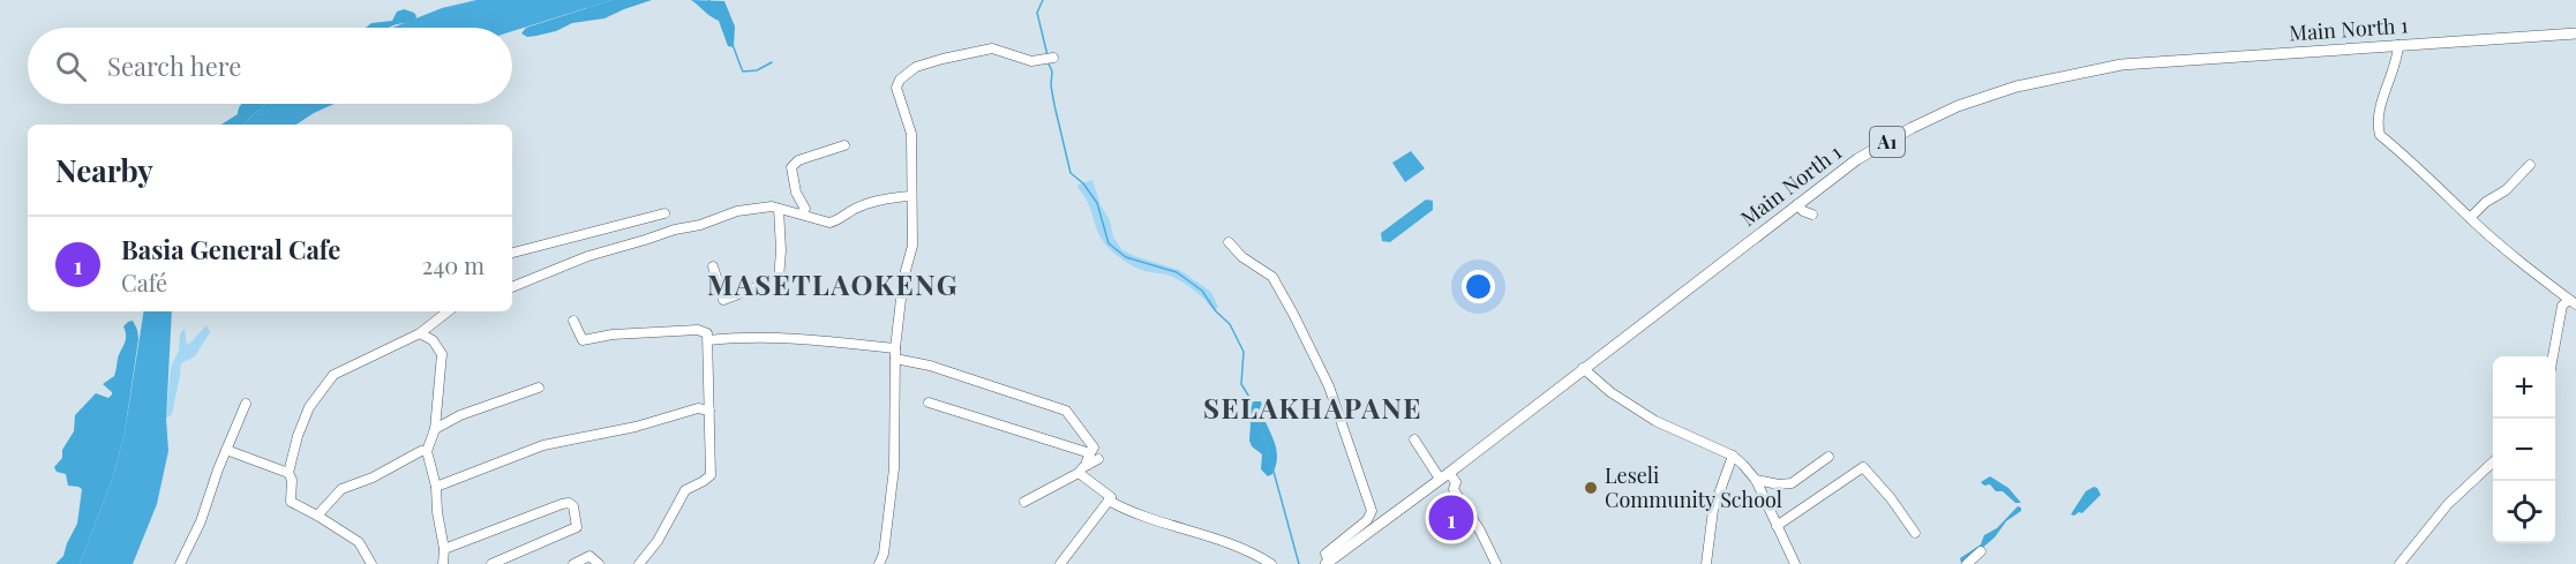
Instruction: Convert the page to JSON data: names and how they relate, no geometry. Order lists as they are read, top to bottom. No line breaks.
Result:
{"streets":{"main road":["Main North 1","A1"]},"districts":["MASETLAOKENG","SELAKHAPANE"],"places":["Leseli Community School"],"page":{"search":"Search here","heading":"Nearby","list":[{"mark":"1","name":"Basia General Cafe","note":"Café","value":"240 m"}],"map_buttons":["+","−"],"pins":"1"}}
